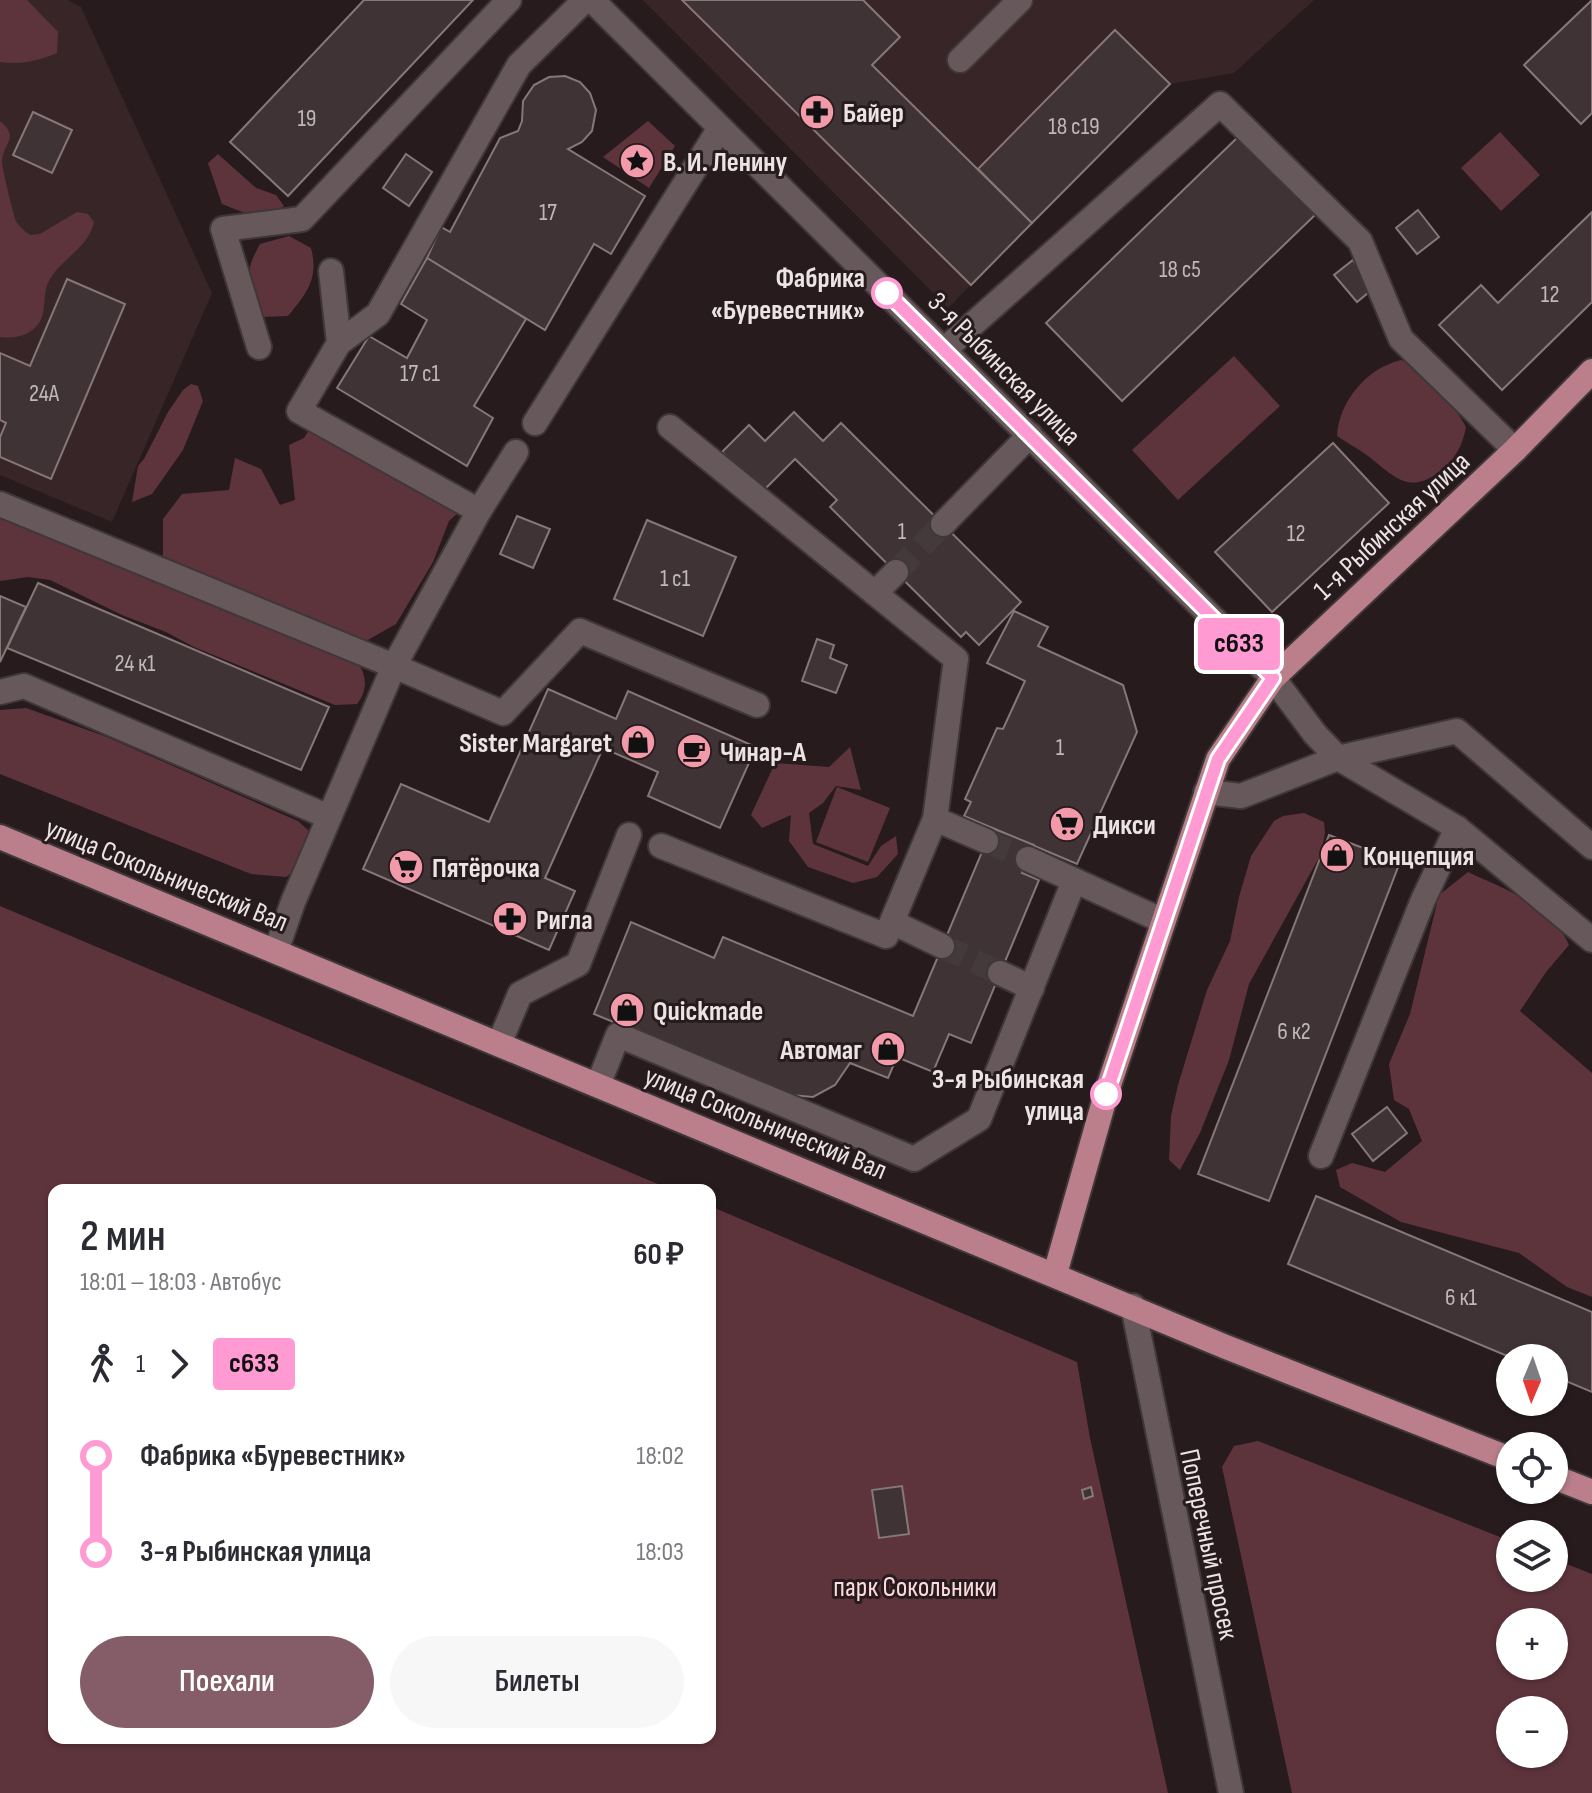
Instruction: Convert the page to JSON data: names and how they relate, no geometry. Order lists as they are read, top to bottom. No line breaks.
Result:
{"streets":{"main road":["1-я Рыбинская улица","улица Сокольнический Вал"],"street":["3-я Рыбинская улица","Поперечный просек"]},"crossings":[["3-я Рыбинская улица","1-я Рыбинская улица"],["1-я Рыбинская улица","улица Сокольнический Вал"],["улица Сокольнический Вал","Поперечный просек"]],"parks":["парк Сокольники"],"places":{"pharmacy":["Байер","Ригла"],"place":["В. И. Ленину"],"other":["Фабрика «Буревестник»","3-я Рыбинская улица"],"shop":["Sister Margaret","Концепция","Quickmade","Автомаг"],"cafe":["Чинар-А"],"supermarket":["Дикси","Пятёрочка"]},"lines":["bus line с633"],"house_numbers":["19","18 с19","17","18 с5","12","17 с1","24А","1","12","1 с1","24 к1","1","6 к2","6 к1"],"north":"bottom","page":{"on_map":"с633","heading":["2 мин","18:01 – 18:03 · Автобус","60 ₽"],"legs":["1","с633"],"map_buttons":["+","−"],"list":[{"name":"Фабрика «Буревестник»","value":"18:02"},{"name":"3-я Рыбинская улица","value":"18:03"}],"buttons":["Поехали","Билеты"]}}
